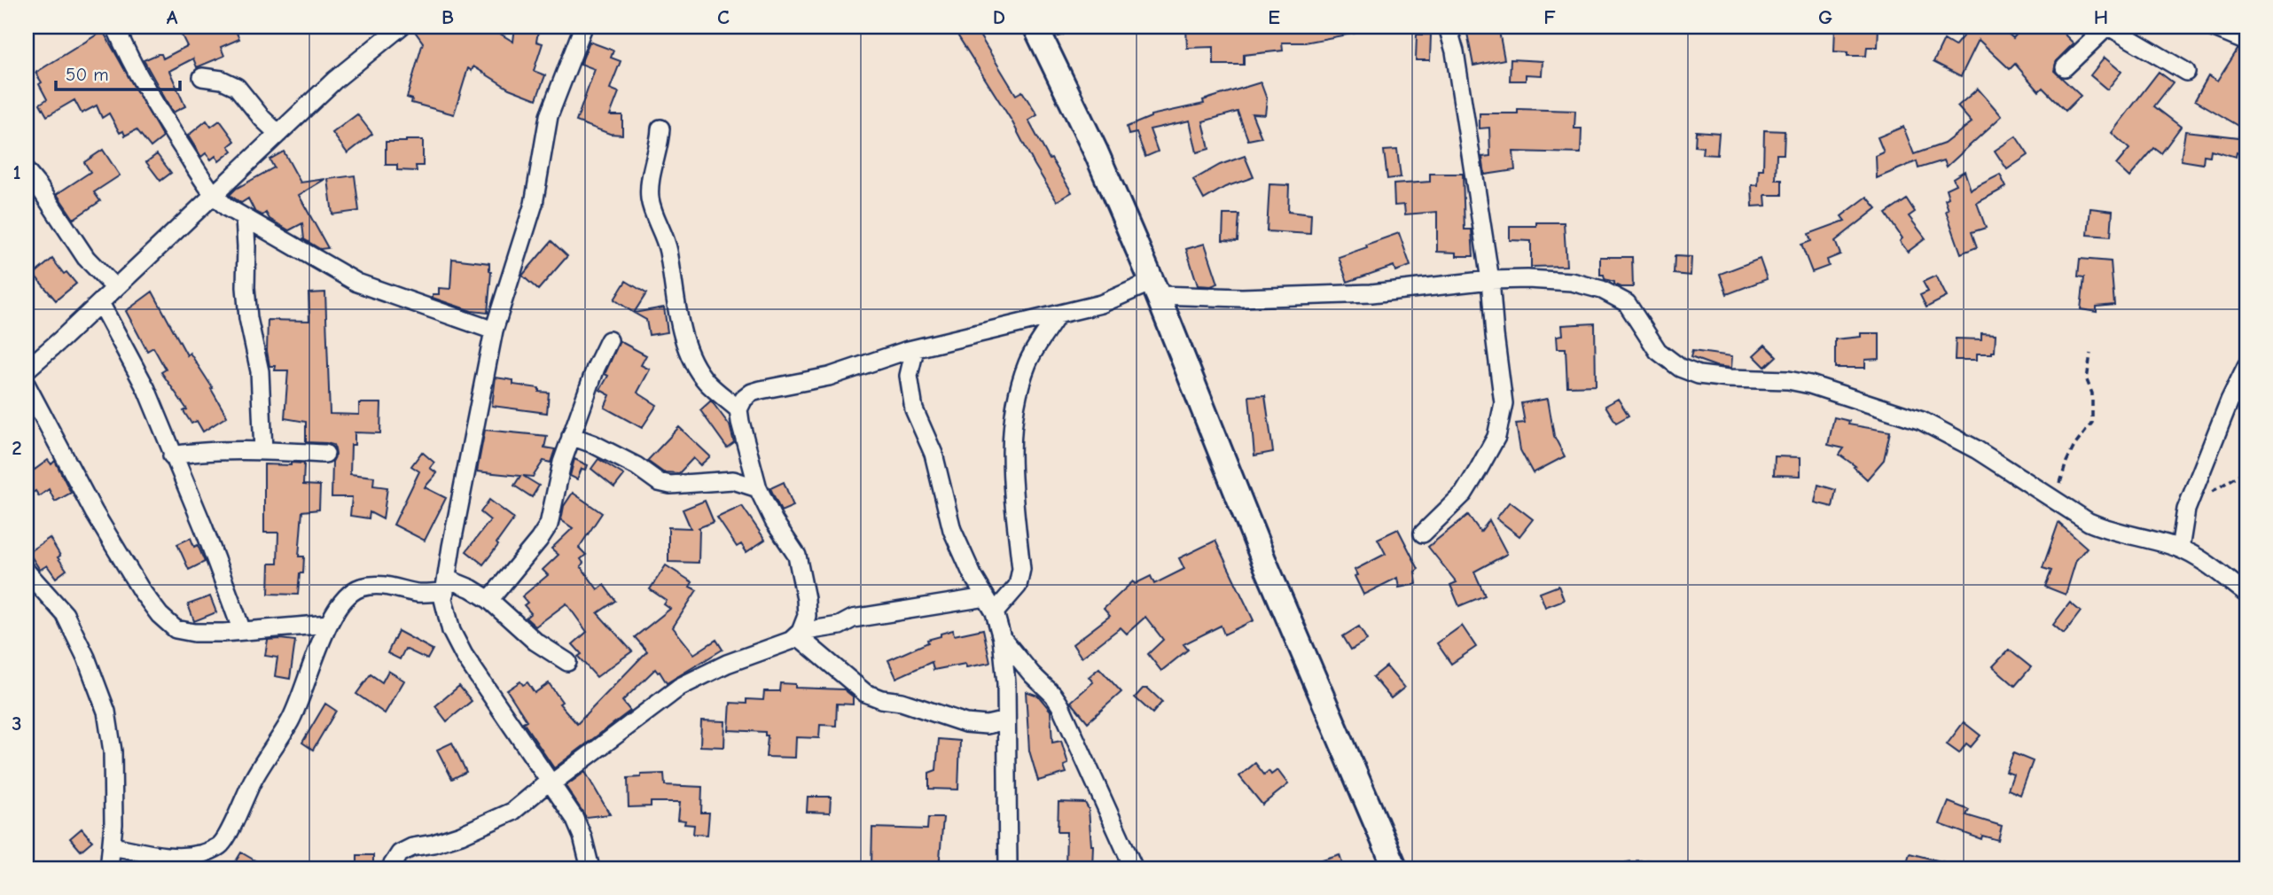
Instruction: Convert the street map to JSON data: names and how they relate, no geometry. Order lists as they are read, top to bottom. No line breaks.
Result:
{"scale_bar":"50 m","grid":{"columns":["A","B","C","D","E","F","G","H"],"rows":["1","2","3"]}}
